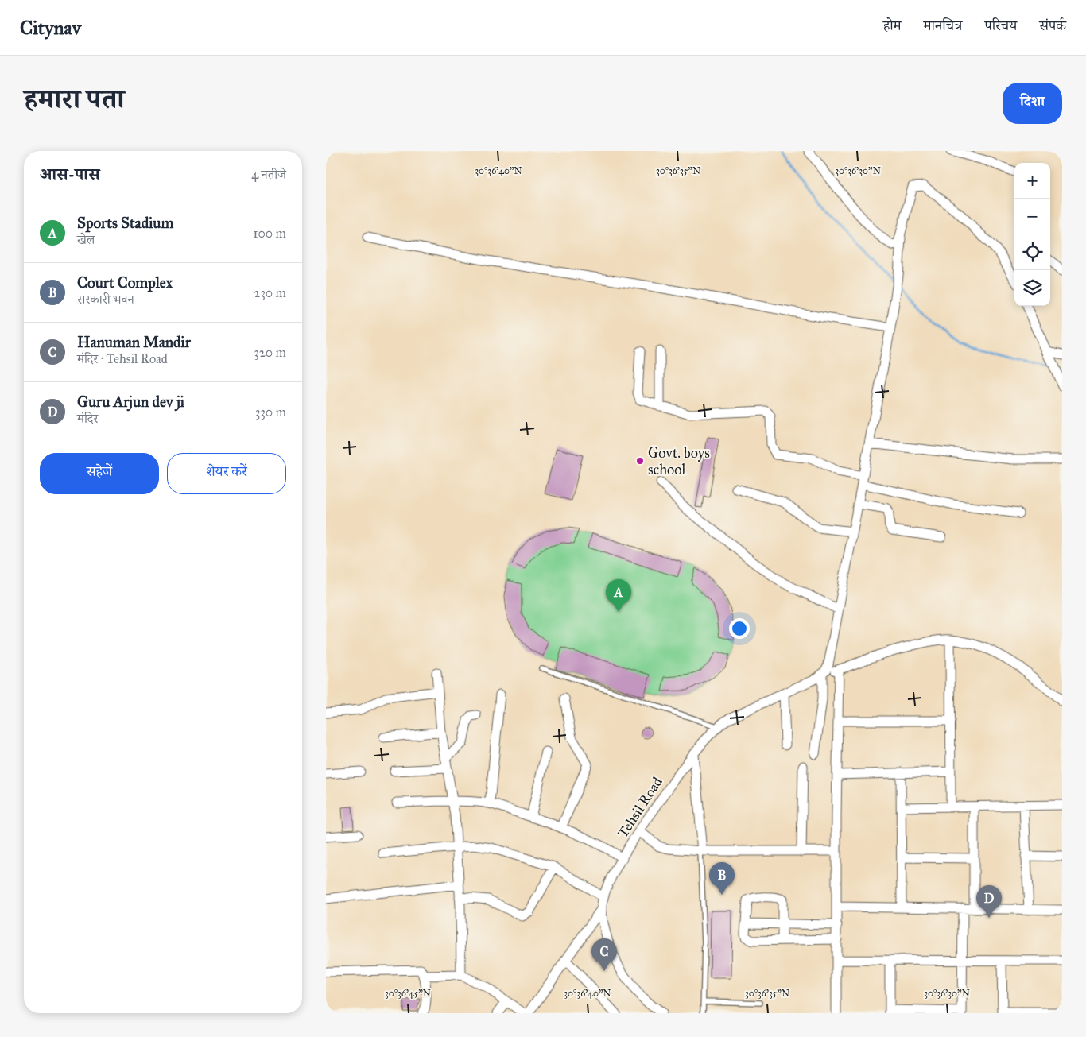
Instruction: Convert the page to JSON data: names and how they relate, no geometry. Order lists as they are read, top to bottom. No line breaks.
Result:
{"streets":{"street":["Tehsil Road"]},"places":["Govt. boys school"],"page":{"header":"Citynav","nav":["होम","मानचित्र","परिचय","संपर्क"],"title":"हमारा पता","buttons":["दिशा",["सहेजें","शेयर करें"]],"heading":["आस-पास","4 नतीजे"],"map_buttons":["+","−"],"list":[{"mark":"A","name":"Sports Stadium","note":"खेल","value":"100 m"},{"mark":"B","name":"Court Complex","note":"सरकारी भवन","value":"230 m"},{"mark":"C","name":"Hanuman Mandir","note":"मंदिर · Tehsil Road","value":"320 m"},{"mark":"D","name":"Guru Arjun dev ji","note":"मंदिर","value":"330 m"}],"pins":["A","B","D","C"]},"coordinates":["30°36'40\"N","30°36'35\"N","30°36'30\"N","30°36'45\"N"]}
